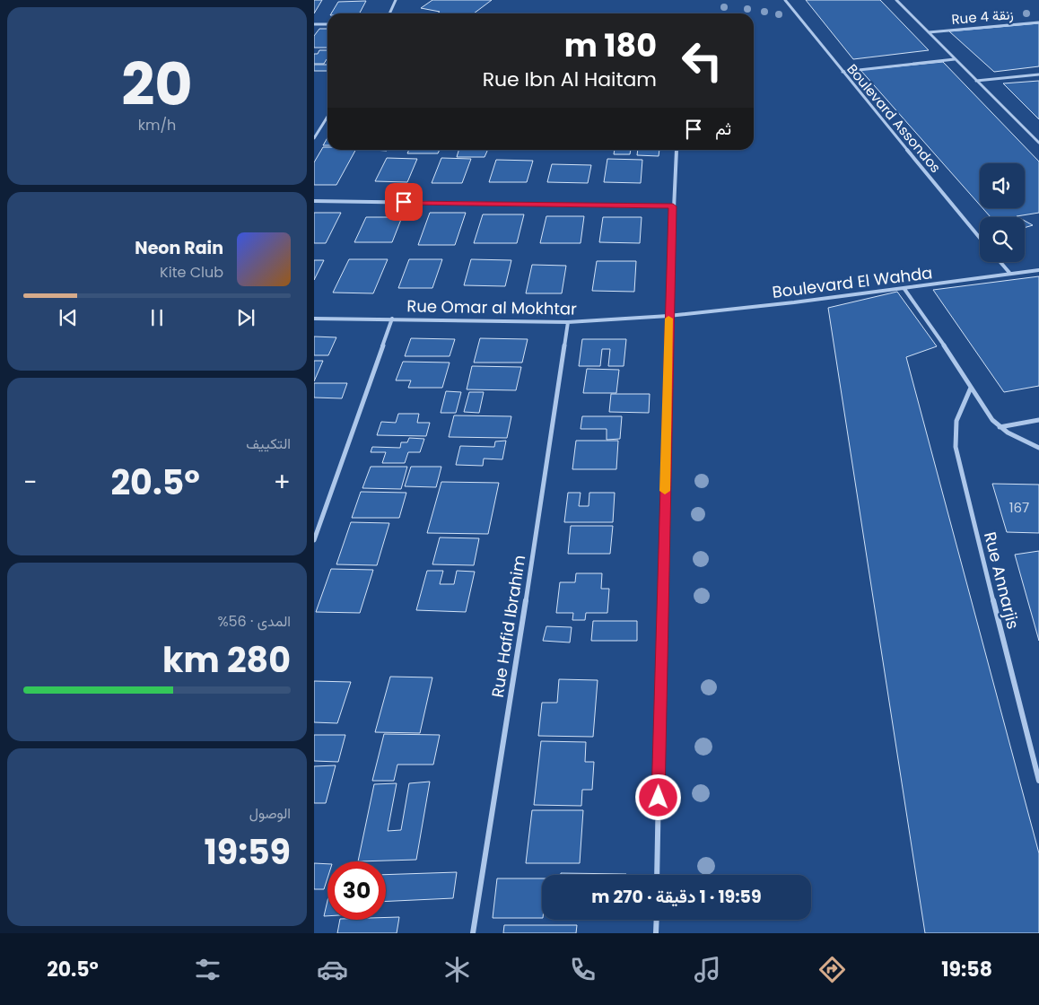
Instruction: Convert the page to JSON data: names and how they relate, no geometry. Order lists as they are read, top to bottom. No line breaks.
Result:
{"streets":{"street":["Rue 4 زنقة","Boulevard Assondos","Boulevard El Wahda","Rue Omar al Mokhtar","Rue Annarjis","Rue Hafid Ibrahim"]},"crossings":[["Boulevard El Wahda","Rue Omar al Mokhtar"],["Rue Omar al Mokhtar","Rue Hafid Ibrahim"]],"house_numbers":["167"],"page":{"tile":[["20","km/h"],"التكييف",["المدى · 56%","280 km"],["الوصول","19:59"]],"turn":["180 m","Rue Ibn Al Haitam"],"then":"ثم","song":["Neon Rain","Kite Club"],"heat":["−","20.5°","+"],"limit":"30","trip":"19:59 · 1 دقيقة · 270 m","tabs":["19:58","20.5°"]}}
